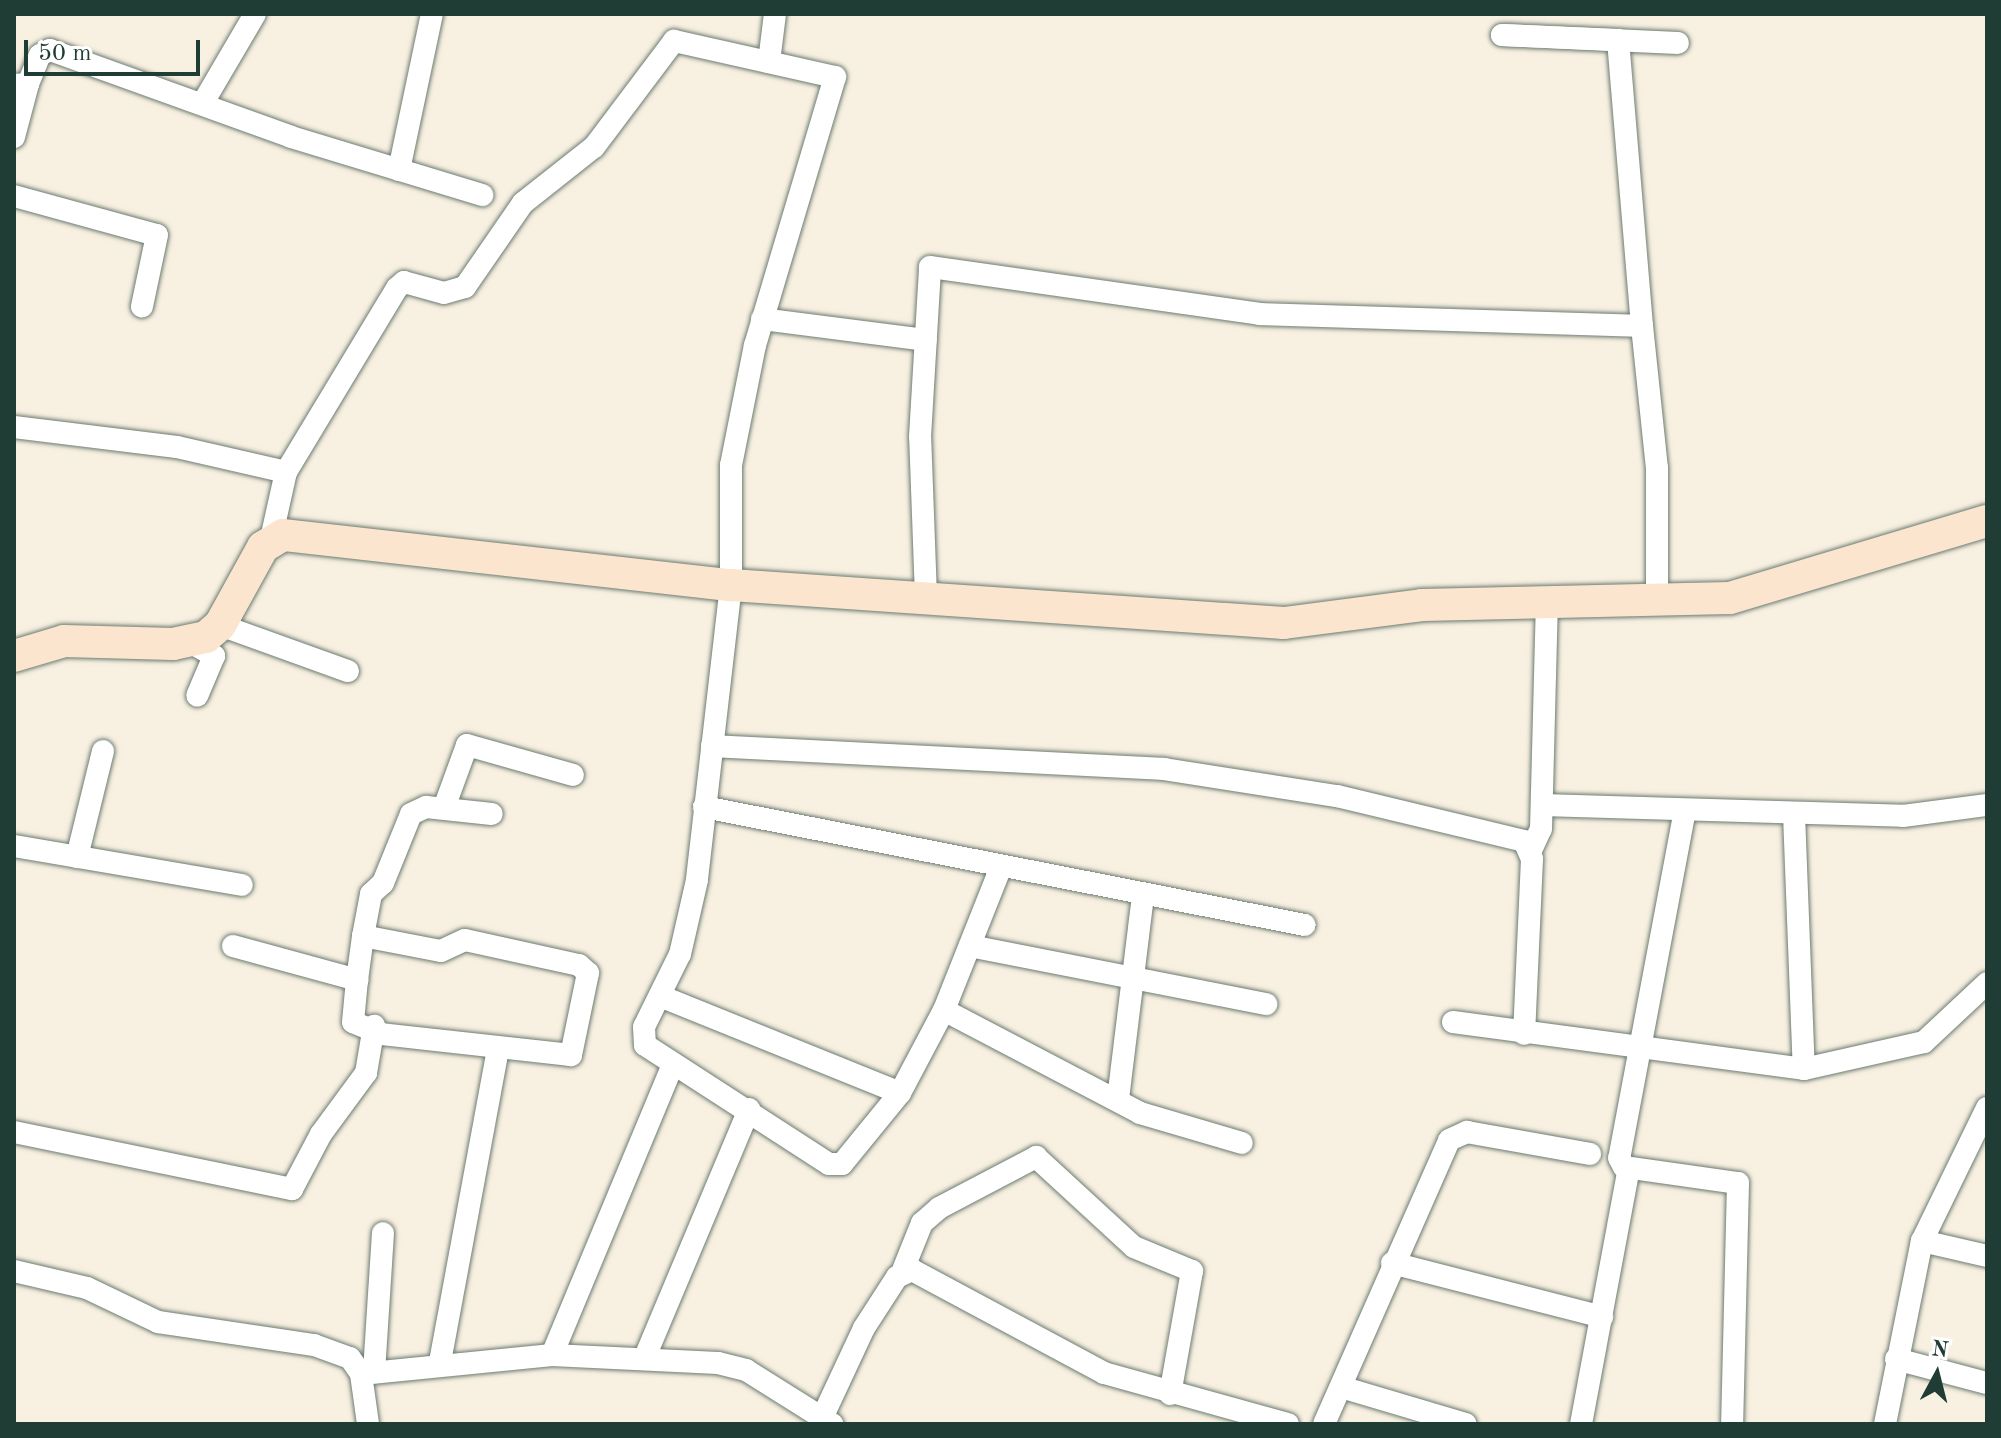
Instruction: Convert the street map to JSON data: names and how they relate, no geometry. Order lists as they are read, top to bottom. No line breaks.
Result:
{"scale_bar":"50 m","north":"top"}
